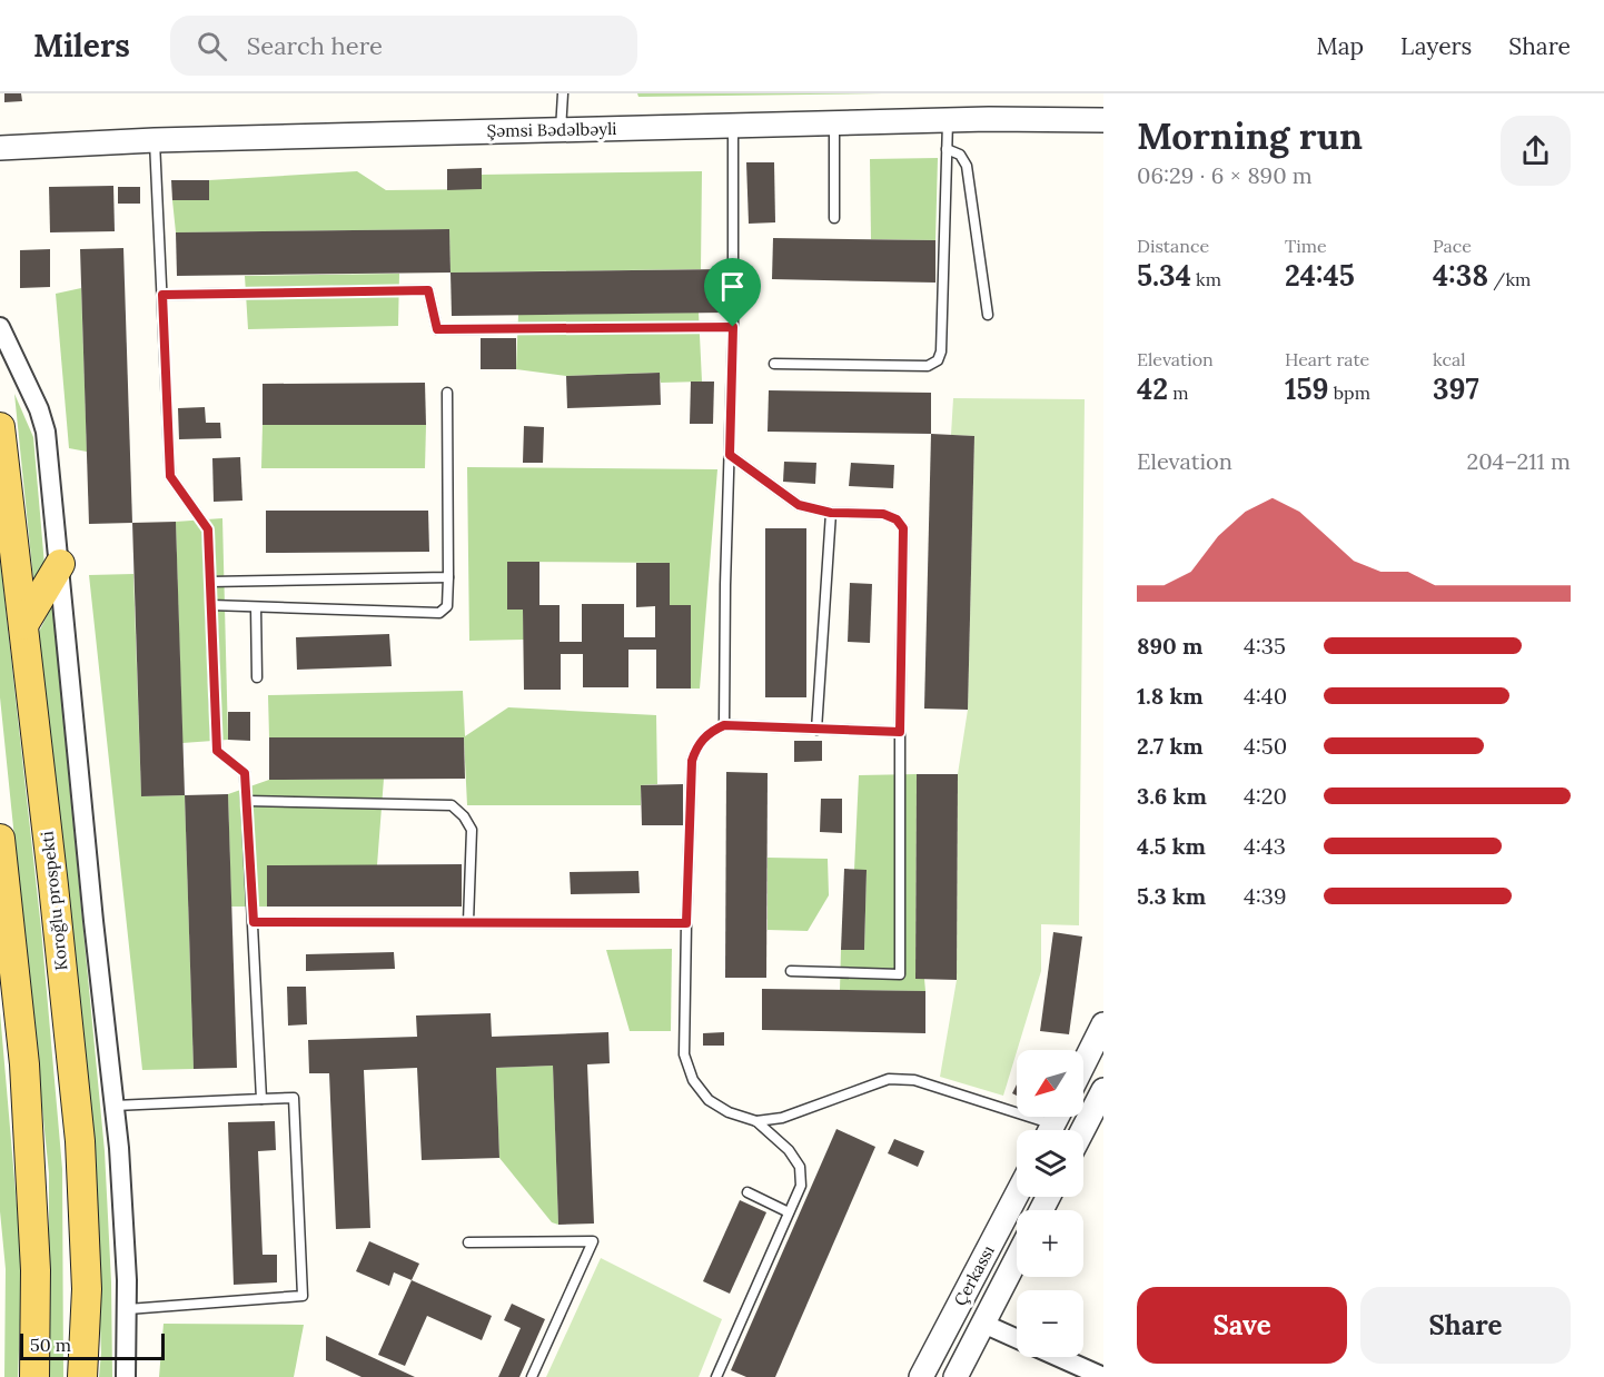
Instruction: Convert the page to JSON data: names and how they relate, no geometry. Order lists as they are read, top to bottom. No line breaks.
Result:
{"streets":{"main road":["Koroğlu prospekti"],"street":["Şəmsi Bədəlbəyli","Çerkassı"]},"scale_bar":"50 m","north":"bottom left","page":{"header":"Milers","search":"Search here","nav":["Map","Layers","Share"],"heading":["Morning run","06:29 · 6 × 890 m"],"stats":[["Distance","5.34 km"],["Time","24:45"],["Pace","4:38 /km"],["Elevation","42 m"],["Heart rate","159 bpm"],["kcal","397"]],"chart":["Elevation","204–211 m"],"list":[{"name":"890 m","note":"4:35"},{"name":"1.8 km","note":"4:40"},{"name":"2.7 km","note":"4:50"},{"name":"3.6 km","note":"4:20"},{"name":"4.5 km","note":"4:43"},{"name":"5.3 km","note":"4:39"}],"map_buttons":["+","−"],"buttons":["Save","Share"],"scale":"50 m"}}
